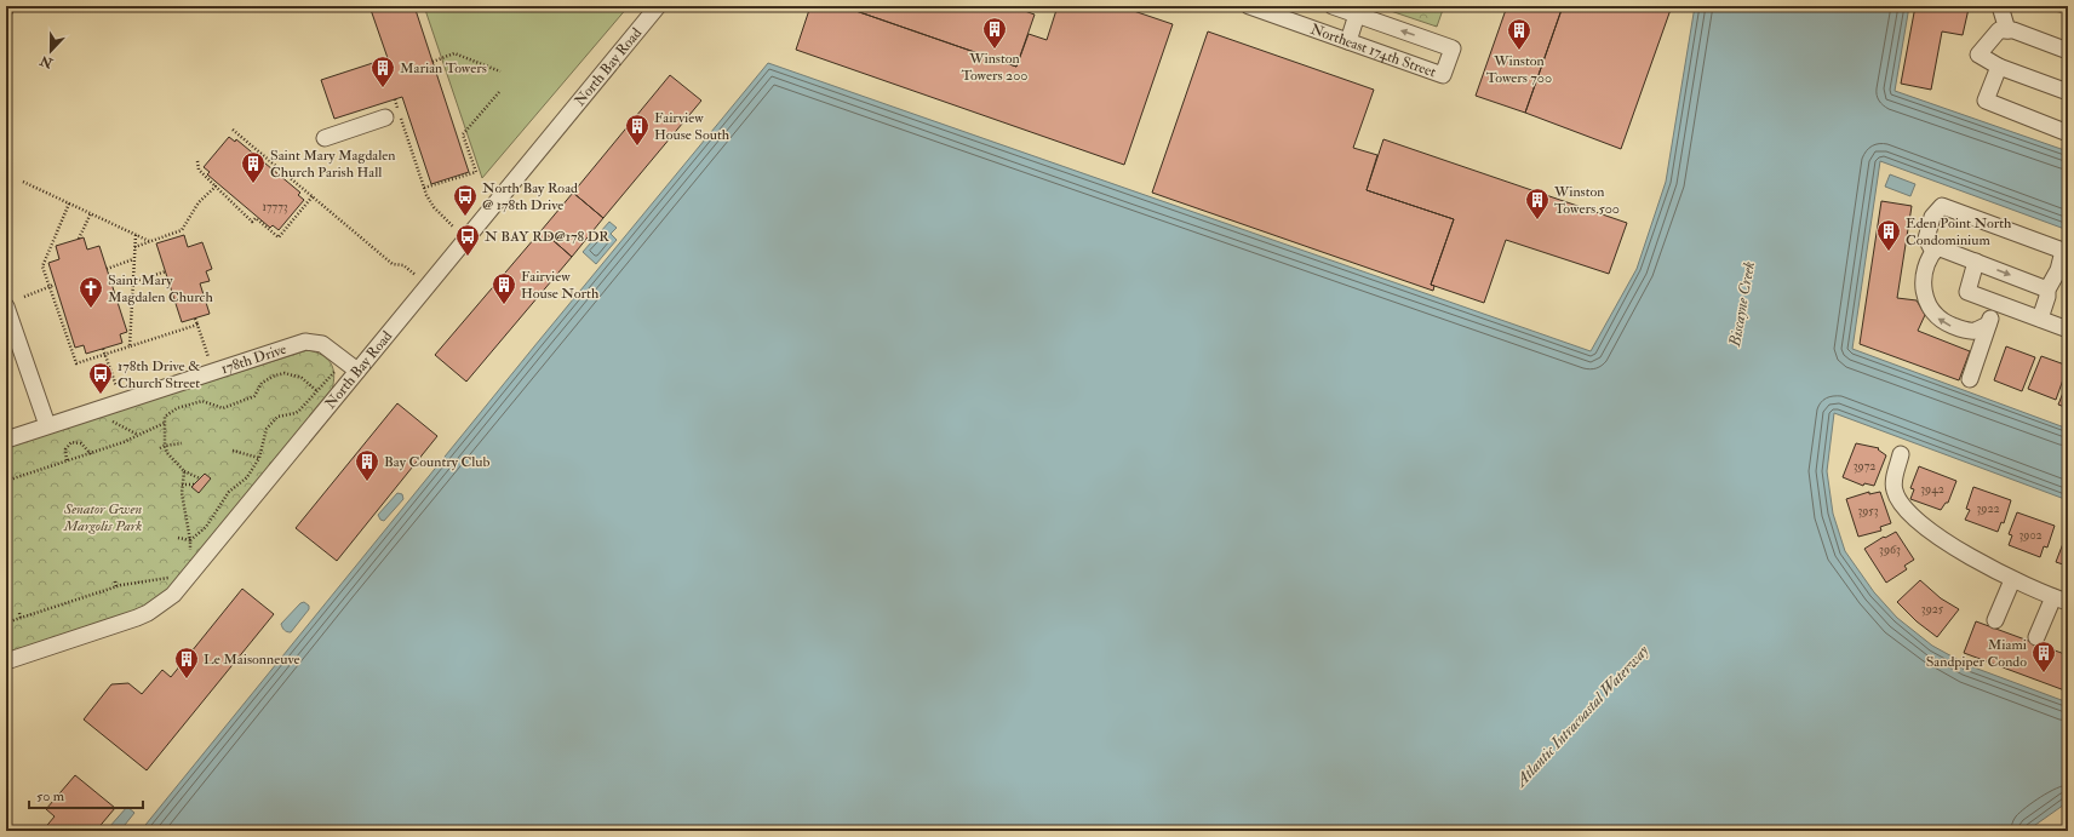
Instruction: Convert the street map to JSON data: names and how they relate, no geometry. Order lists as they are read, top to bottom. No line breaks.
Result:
{"streets":{"street":["Northeast 174th Street","North Bay Road","178th Drive"]},"crossings":[["North Bay Road","178th Drive"]],"water":["Biscayne Creek","Atlantic Intracoastal Waterway"],"parks":["Senator Gwen Margolis Park"],"places":{"building":["Winston Towers 200","Winston Towers 700","Marian Towers","Fairview House South","Saint Mary Magdalen Church Parish Hall","Winston Towers 500","Eden Point North Condominium","Fairview House North","Bay Country Club","Miami Sandpiper Condo","Le Maisonneuve"],"bus stop":["North Bay Road @ 178th Drive","N BAY RD@178 DR","178th Drive & Church Street"],"church":["Saint Mary Magdalen Church"]},"house_numbers":["17773","3972","3942","3922","3953","3902","3963","3925"],"scale_bar":"50 m","north":"bottom"}
